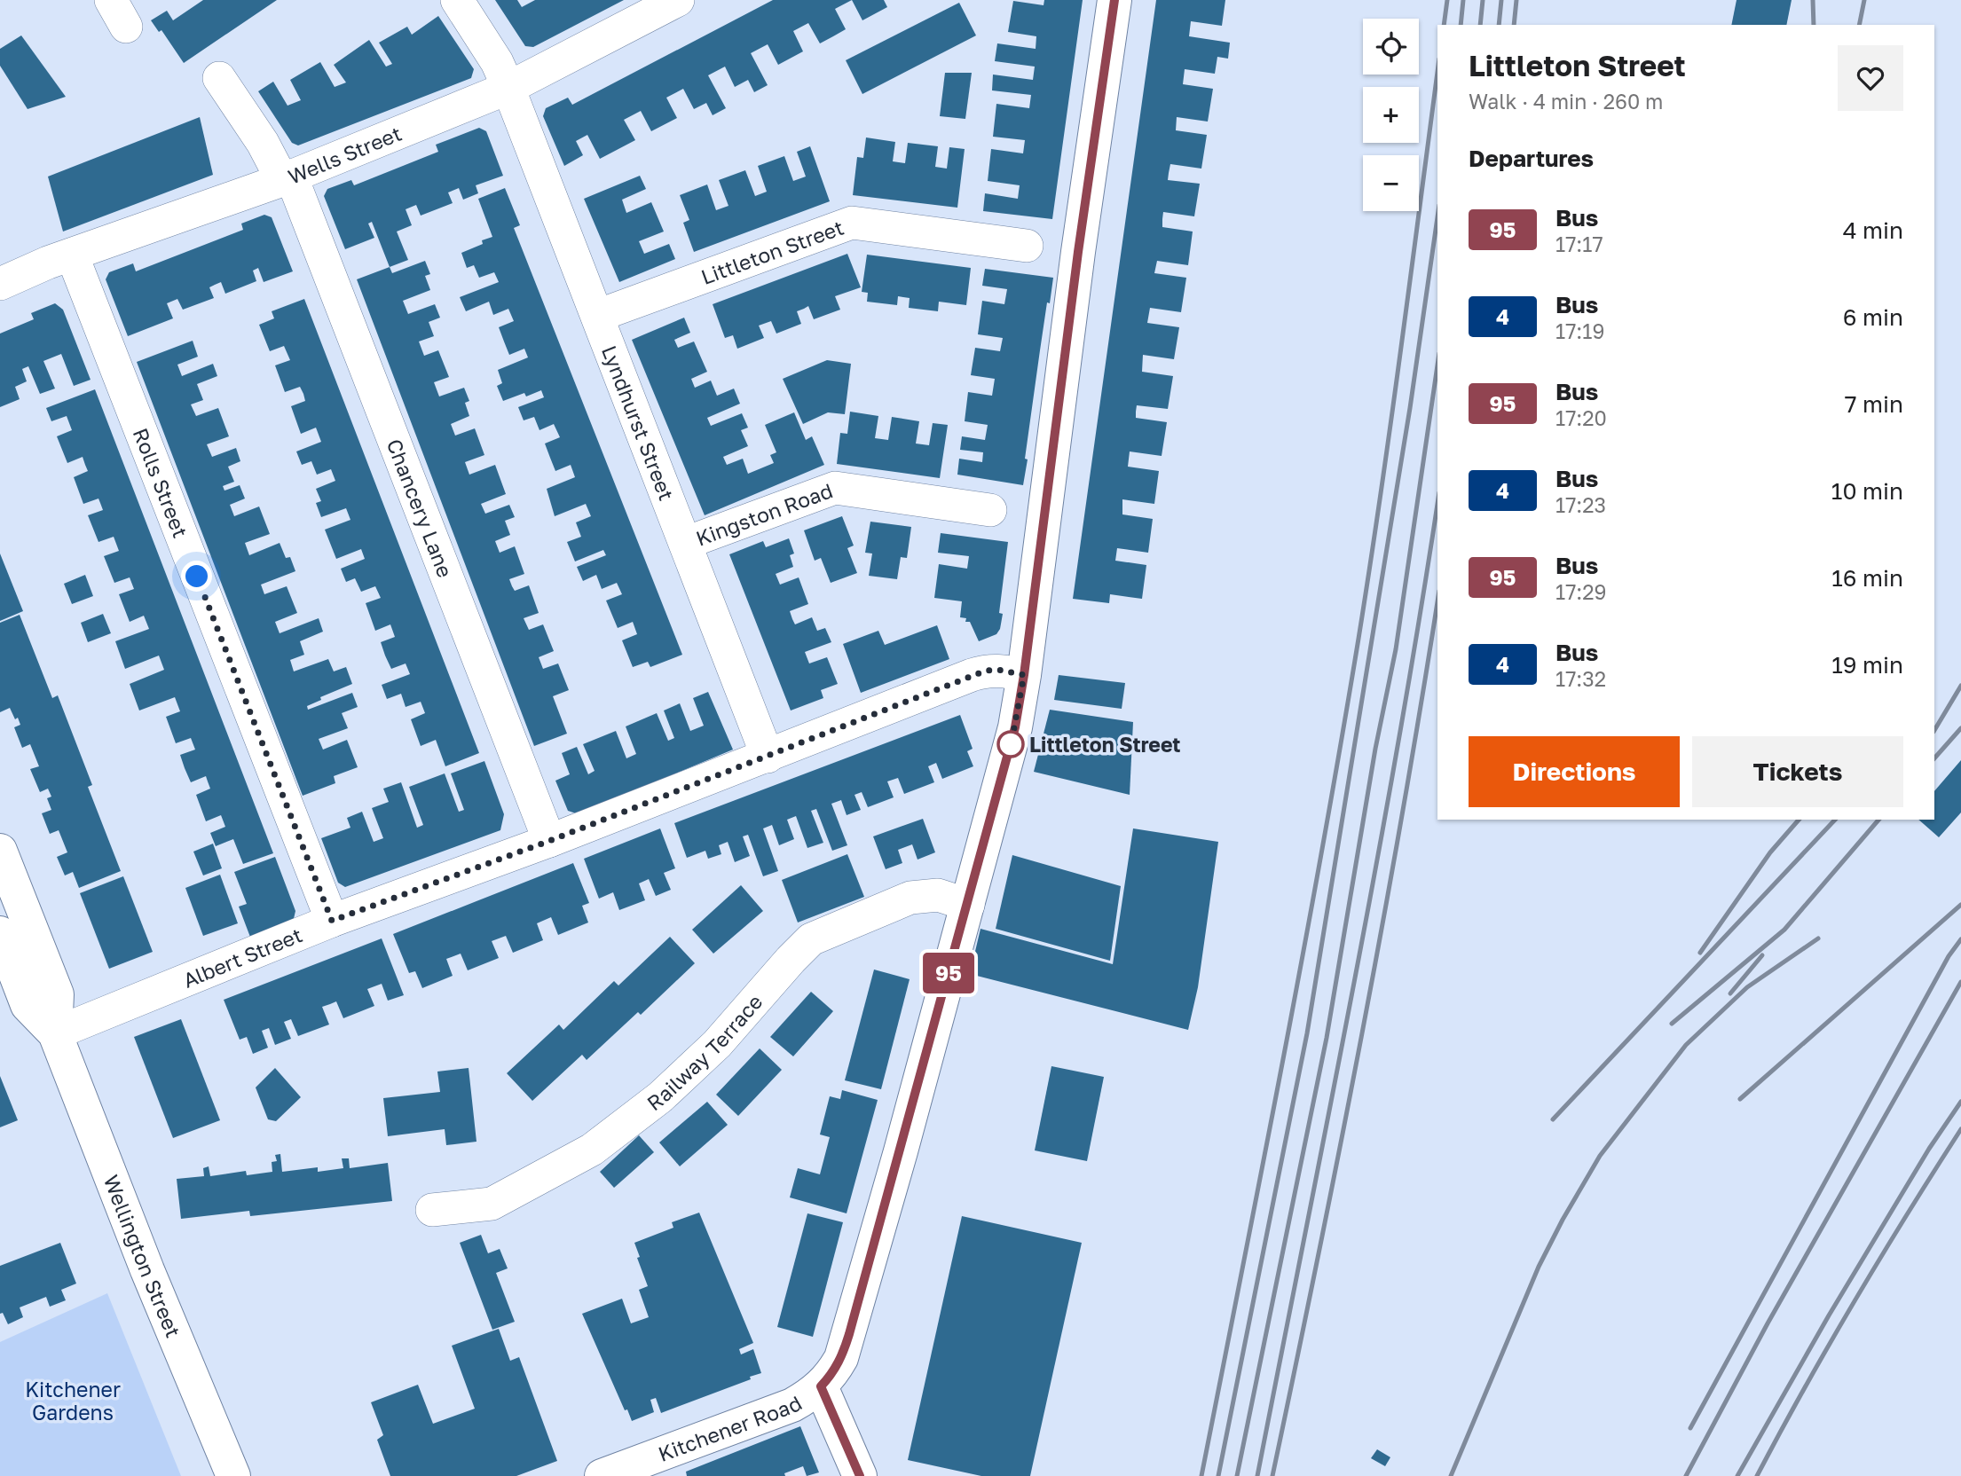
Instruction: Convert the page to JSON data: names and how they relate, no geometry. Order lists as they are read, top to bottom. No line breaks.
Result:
{"streets":{"street":["Wells Street","Littleton Street","Lyndhurst Street","Rolls Street","Chancery Lane","Kingston Road","Albert Street","Railway Terrace","Wellington Street","Kitchener Road"]},"crossings":[["Wells Street","Lyndhurst Street"],["Wells Street","Rolls Street"],["Wells Street","Chancery Lane"],["Littleton Street","Lyndhurst Street"],["Lyndhurst Street","Kingston Road"],["Lyndhurst Street","Albert Street"],["Rolls Street","Albert Street"],["Chancery Lane","Albert Street"],["Albert Street","Wellington Street"],["Albert Street","Kitchener Road"],["Railway Terrace","Kitchener Road"]],"parks":["Kitchener Gardens"],"places":["Littleton Street"],"lines":["bus line 95"],"page":{"on_map":"95","map_buttons":["+","−"],"heading":[["Littleton Street","Walk · 4 min · 260 m"],"Departures"],"list":[{"mark":"95","name":"Bus","note":"17:17","value":"4 min"},{"mark":"4","name":"Bus","note":"17:19","value":"6 min"},{"mark":"95","name":"Bus","note":"17:20","value":"7 min"},{"mark":"4","name":"Bus","note":"17:23","value":"10 min"},{"mark":"95","name":"Bus","note":"17:29","value":"16 min"},{"mark":"4","name":"Bus","note":"17:32","value":"19 min"}],"buttons":["Directions","Tickets"]}}
